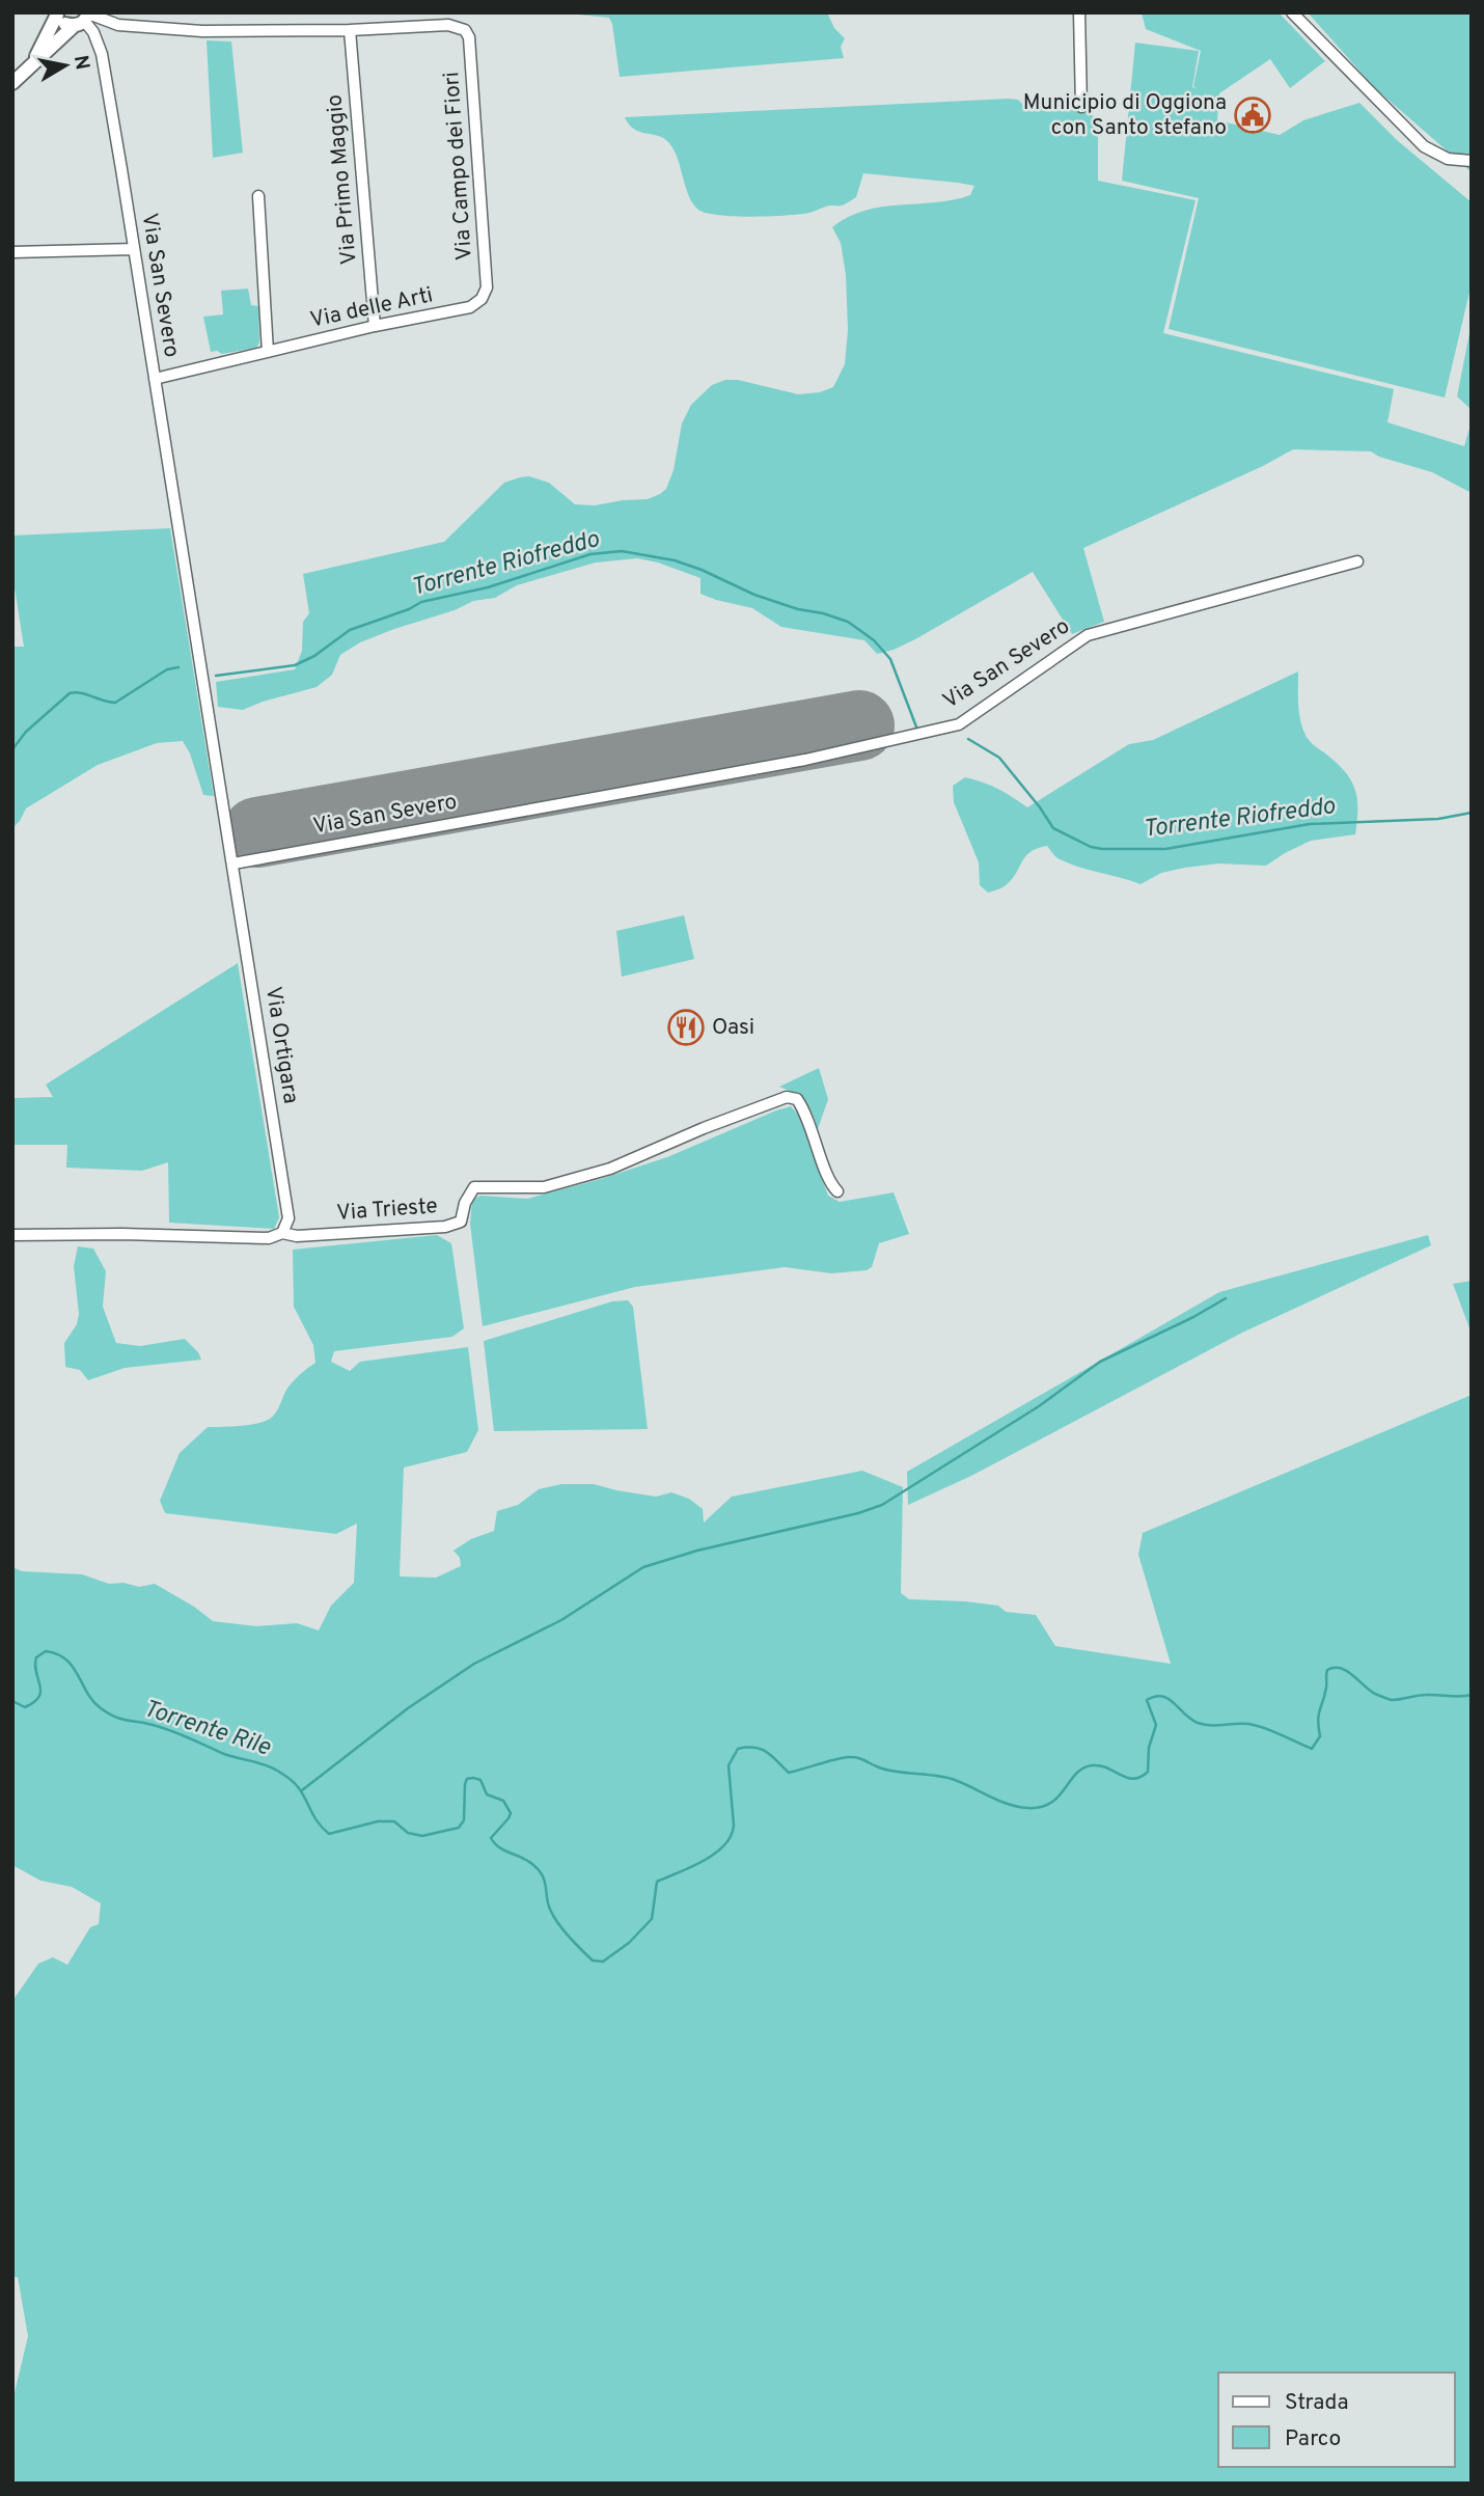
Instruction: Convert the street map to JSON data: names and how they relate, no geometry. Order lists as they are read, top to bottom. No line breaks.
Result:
{"streets":{"street":["Via Campo dei Fiori","Via Primo Maggio","Via San Severo","Via delle Arti","Via Ortigara","Via Trieste"]},"crossings":[["Via Campo dei Fiori","Via delle Arti"],["Via Primo Maggio","Via delle Arti"],["Via San Severo","Via delle Arti"],["Via San Severo","Via Ortigara"],["Via Ortigara","Via Trieste"]],"water":["Torrente Riofreddo","Torrente Rile"],"places":{"public building":["Municipio di Oggiona con Santo stefano"],"restaurant":["Oasi"]},"legend":["Strada","Parco"],"north":"right"}
